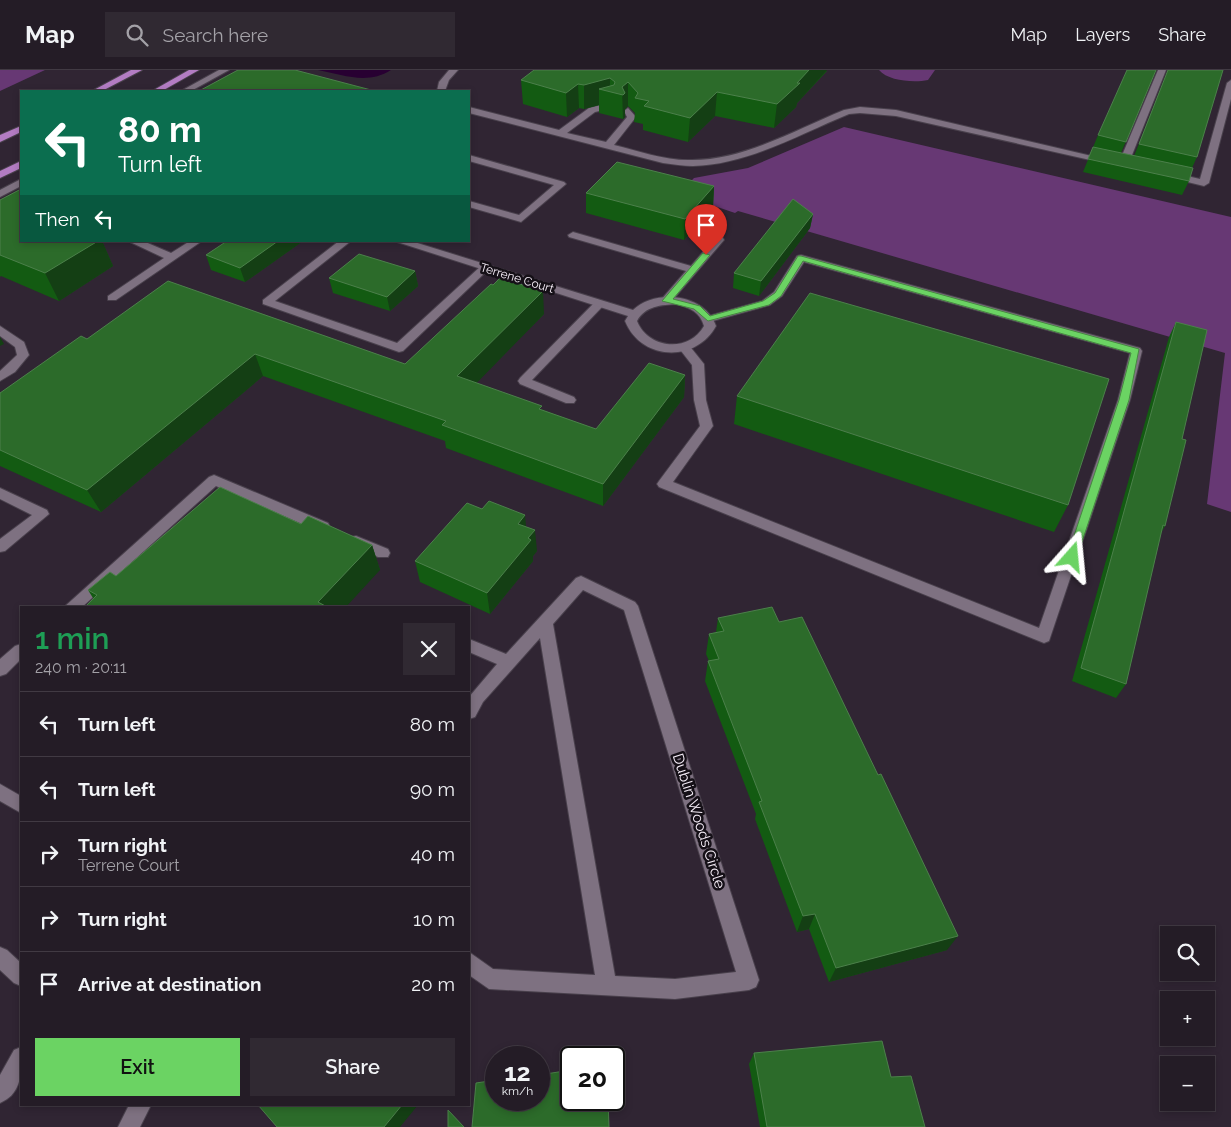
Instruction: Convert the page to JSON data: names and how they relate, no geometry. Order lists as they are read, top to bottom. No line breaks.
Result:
{"streets":{"street":["Terrene Court","Dublin Woods Circle"]},"page":{"header":"Map","search":"Search here","nav":["Map","Layers","Share"],"turn":["80 m","Turn left"],"then":"Then","heading":["1 min","240 m · 20:11"],"list":[{"name":"Turn left","value":"80 m"},{"name":"Turn left","value":"90 m"},{"name":"Turn right","note":"Terrene Court","value":"40 m"},{"name":"Turn right","value":"10 m"},{"name":"Arrive at destination","value":"20 m"}],"map_buttons":["+","−"],"buttons":["Exit","Share"],"speed":"12 km/h","limit":"20"}}
